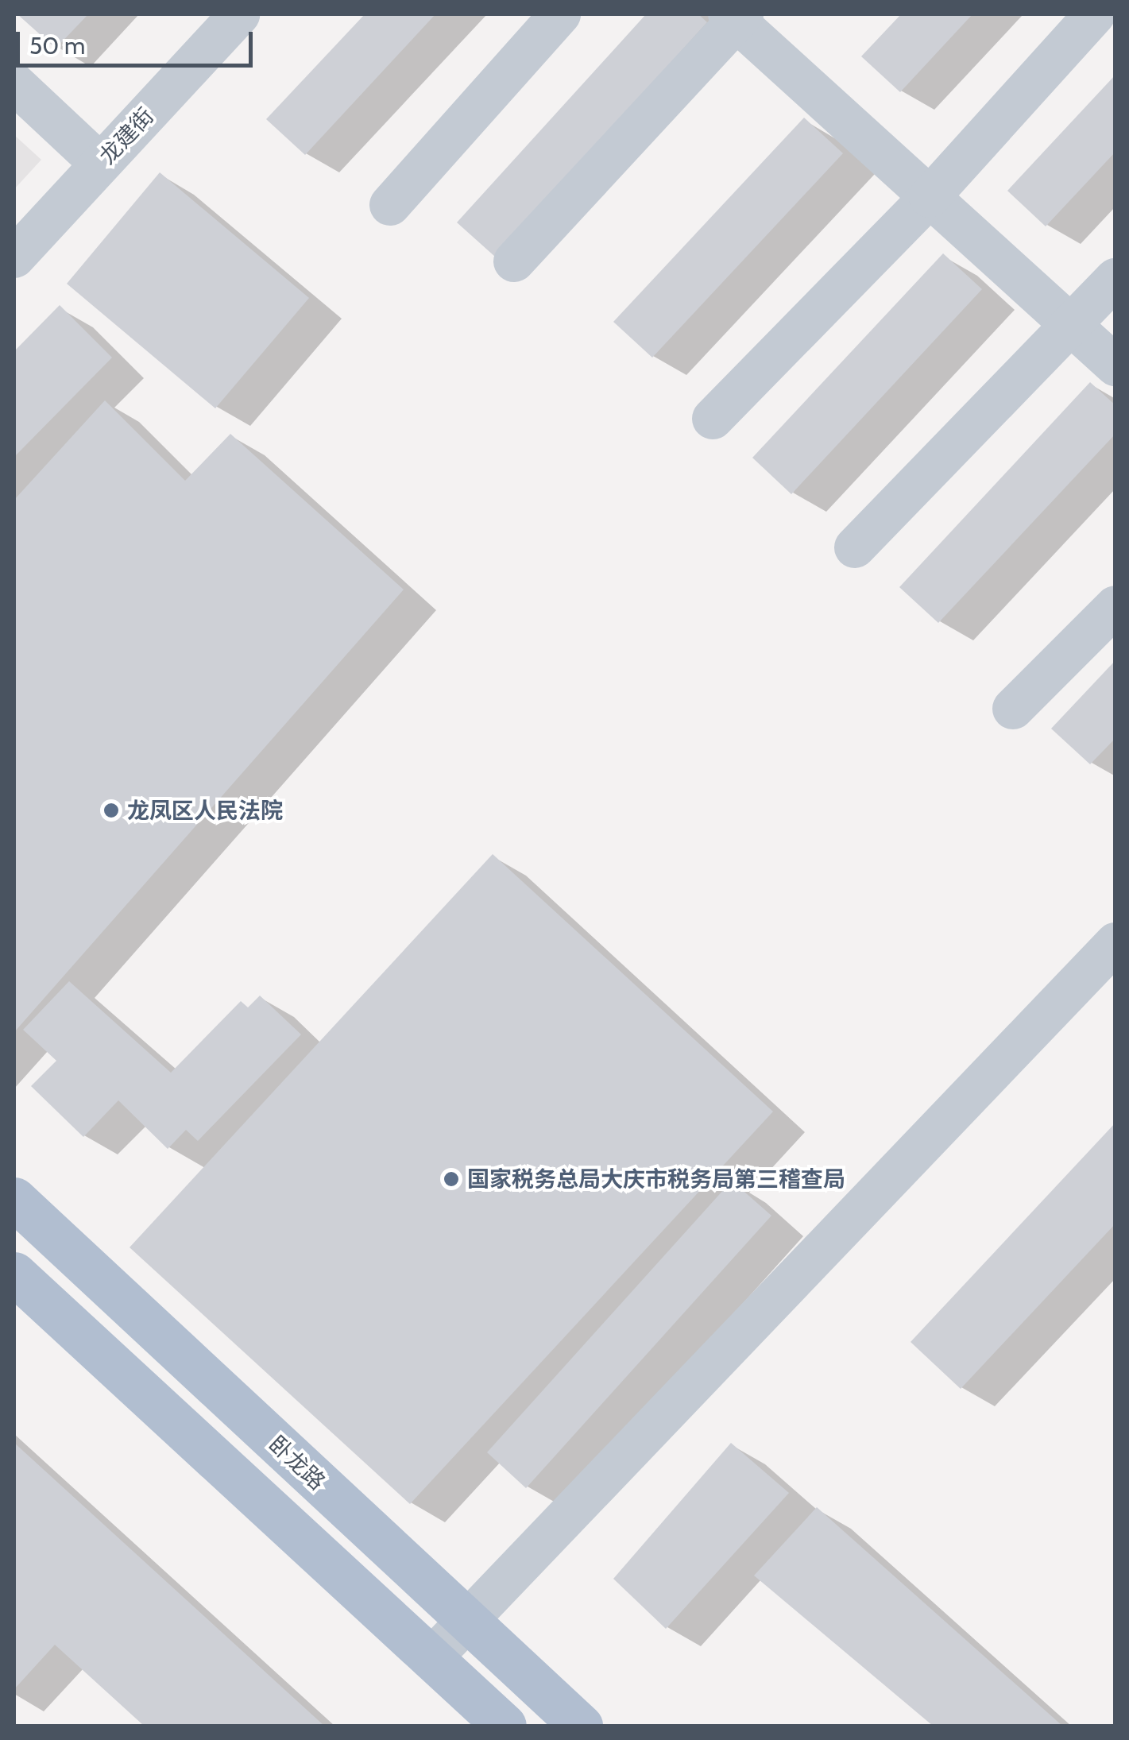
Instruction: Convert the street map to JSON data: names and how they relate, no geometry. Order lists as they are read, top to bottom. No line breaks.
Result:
{"streets":{"main road":["卧龙路"],"street":["龙建街"]},"places":["龙凤区人民法院","国家税务总局大庆市税务局第三稽查局"],"scale_bar":"50 m"}
